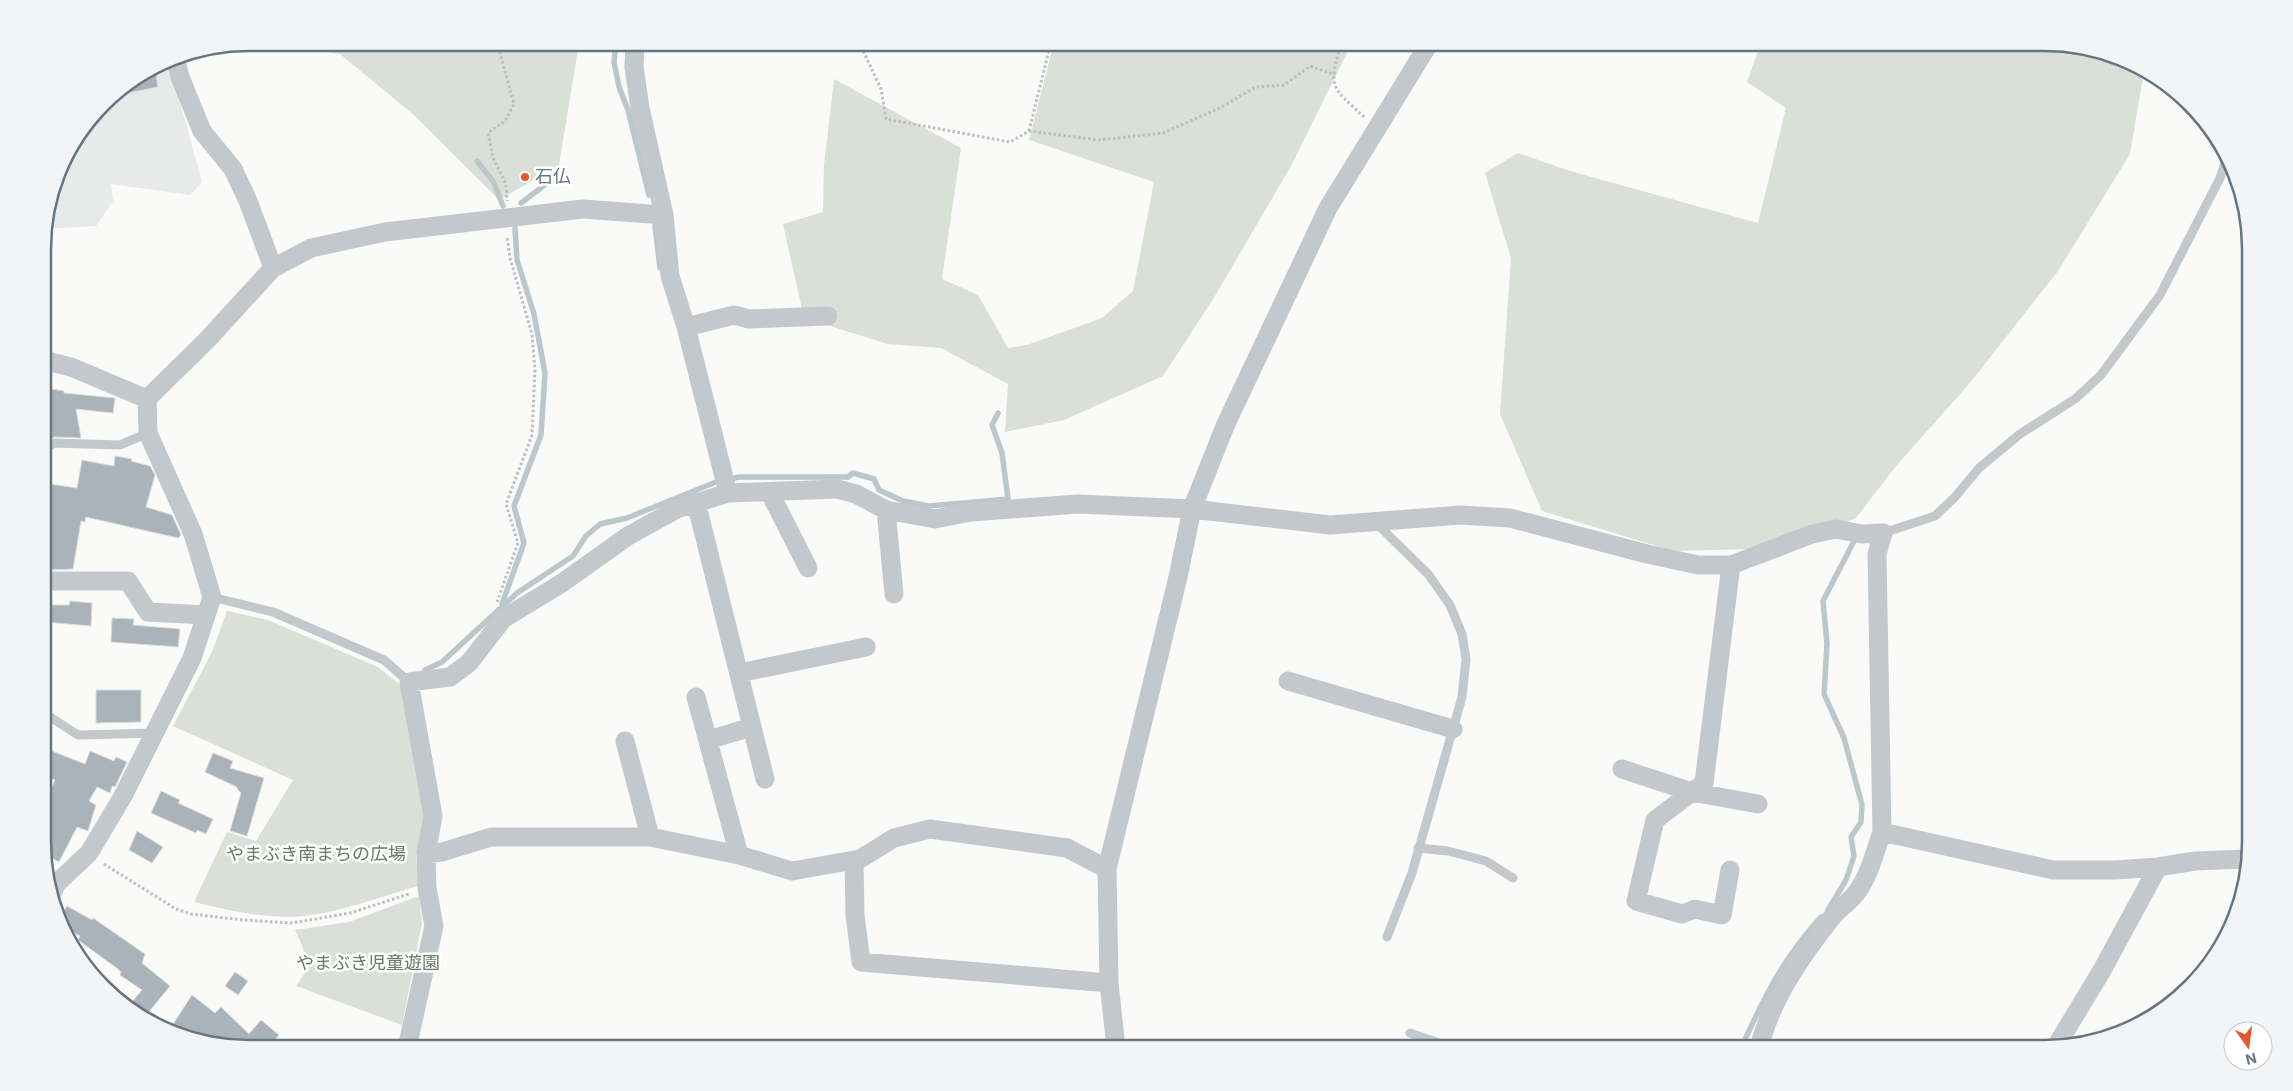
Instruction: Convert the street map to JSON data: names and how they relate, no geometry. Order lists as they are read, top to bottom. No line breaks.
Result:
{"parks":["やまぶき南まちの広場","やまぶき児童遊園"],"places":["石仏"],"north":"bottom"}
